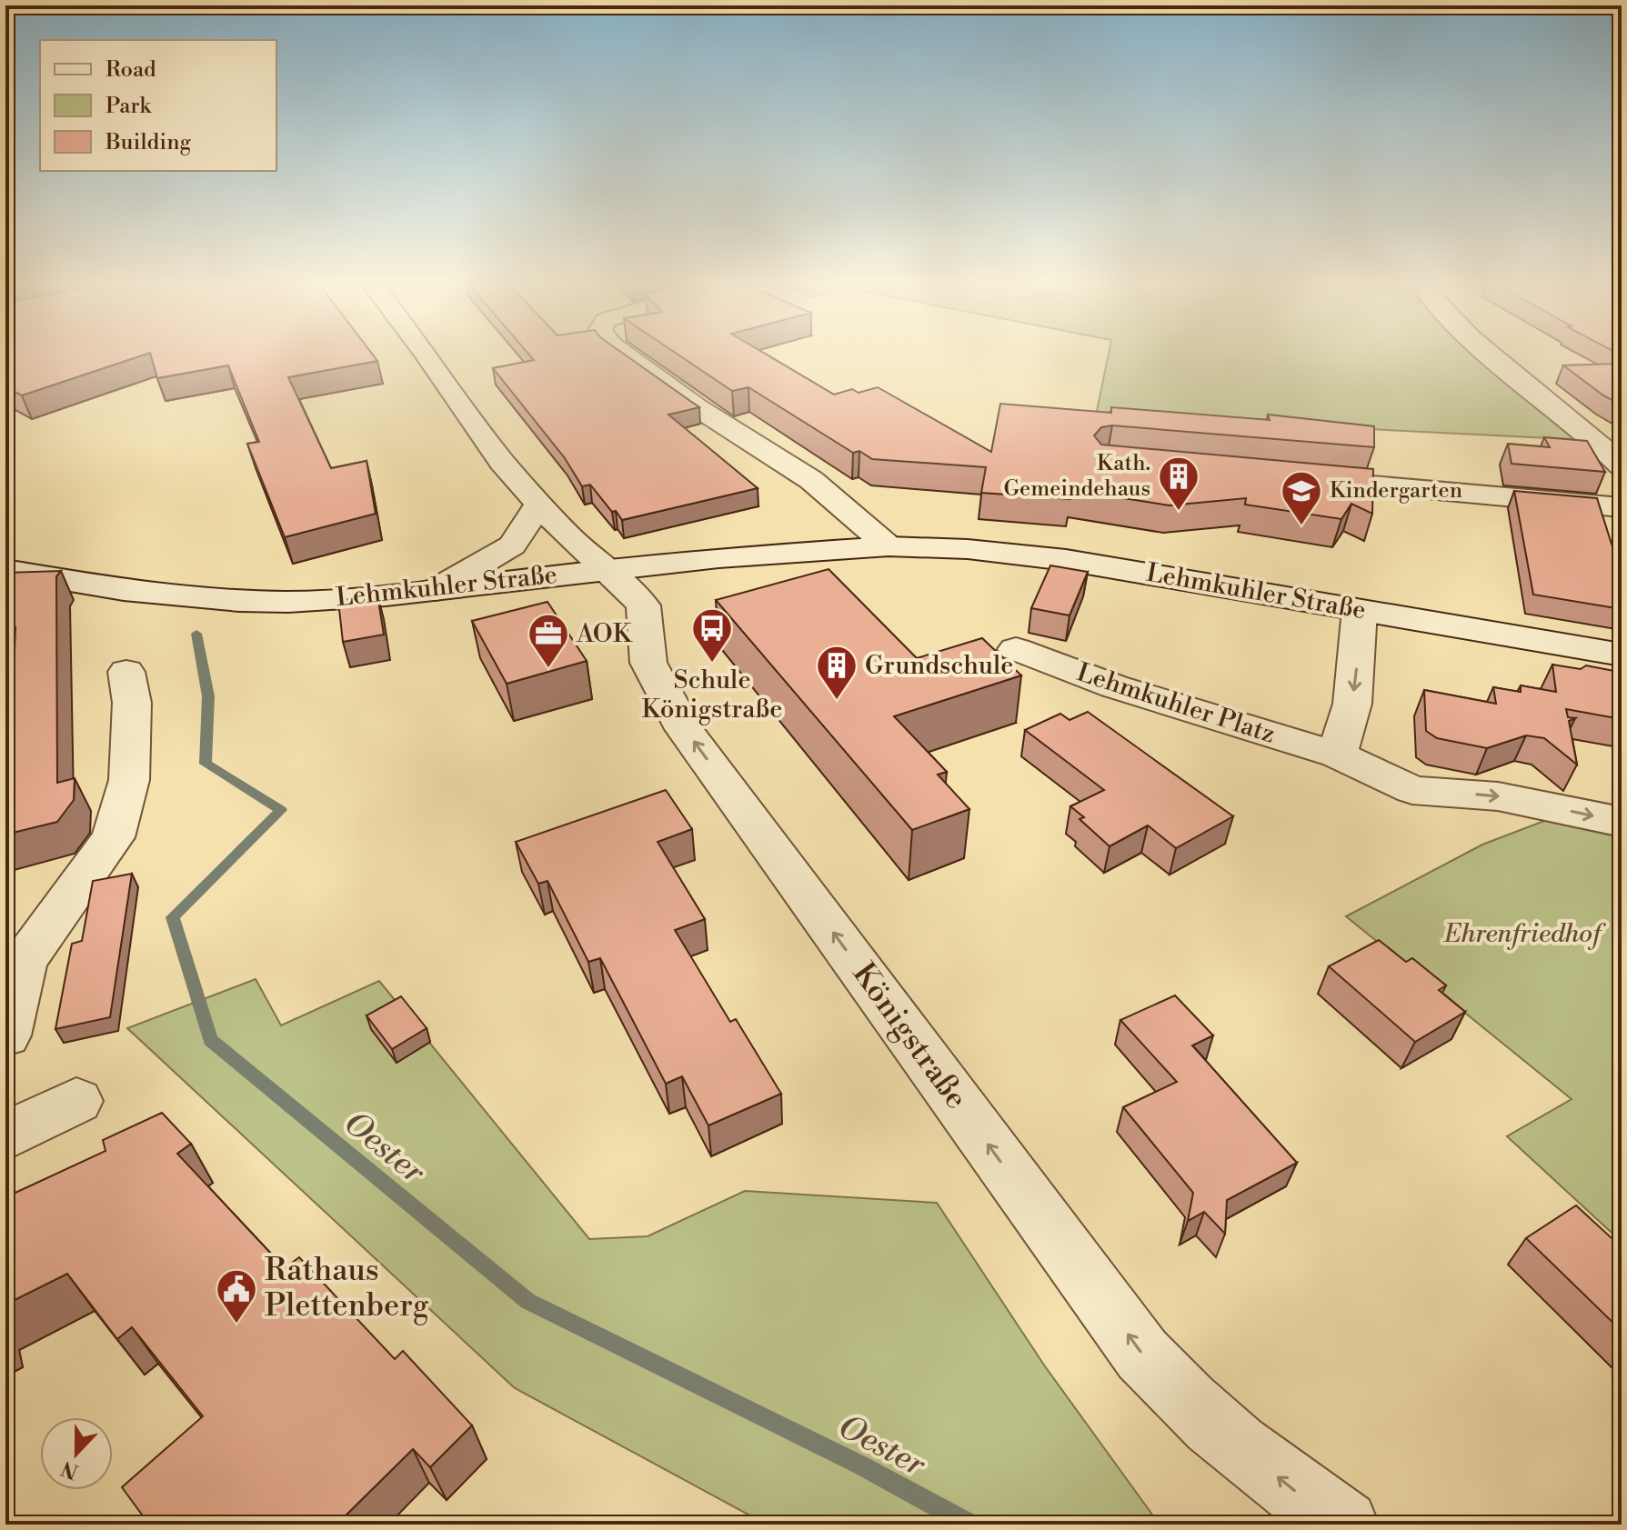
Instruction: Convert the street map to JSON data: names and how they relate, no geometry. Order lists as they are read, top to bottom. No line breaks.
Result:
{"streets":{"street":["Lehmkuhler Straße","Lehmkuhler Platz","Königstraße"]},"crossings":[["Lehmkuhler Straße","Königstraße"]],"one_way":["Königstraße"],"water":["Oester"],"parks":["Ehrenfriedhof"],"places":{"building":["Kath. Gemeindehaus","Grundschule"],"school or university":["Kindergarten"],"bus stop":["Schule Königstraße"],"office":["AOK"],"public building":["Rathaus Plettenberg"]},"legend":["Road","Park","Building"],"north":"bottom"}
